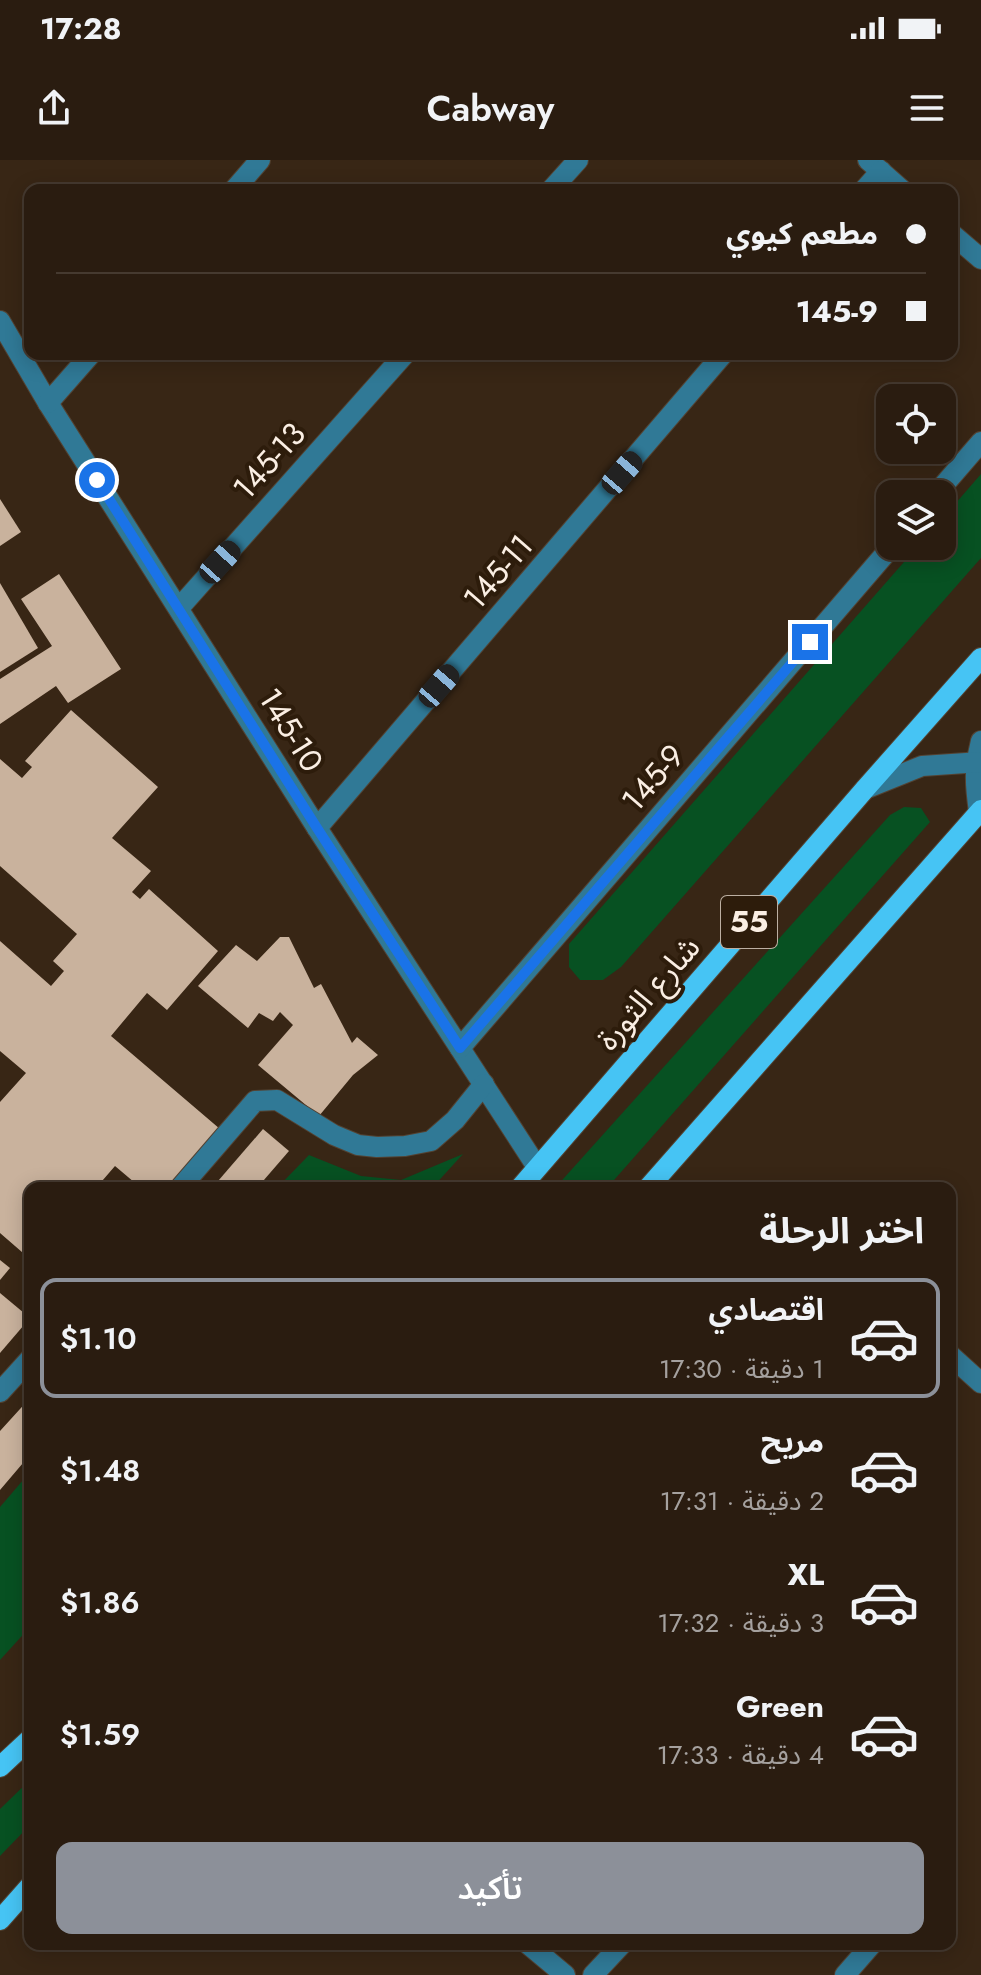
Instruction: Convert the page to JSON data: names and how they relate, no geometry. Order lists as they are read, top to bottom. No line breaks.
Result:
{"streets":{"main road":["55","شارع الثورة"],"street":["145-13","145-11","145-10","145-9"]},"crossings":[["145-13","145-10"],["145-11","145-10"],["145-10","145-9"],["145-10","شارع الثورة"]],"page":{"status":"17:28","header":"Cabway","banner":["مطعم كيوي","145-9"],"heading":"اختر الرحلة","list":[{"name":"اقتصادي","note":"1 دقيقة · 17:30","value":"$1.10"},{"name":"مريح","note":"2 دقيقة · 17:31","value":"$1.48"},{"name":"XL","note":"3 دقيقة · 17:32","value":"$1.86"},{"name":"Green","note":"4 دقيقة · 17:33","value":"$1.59"}],"buttons":"تأكيد"}}
